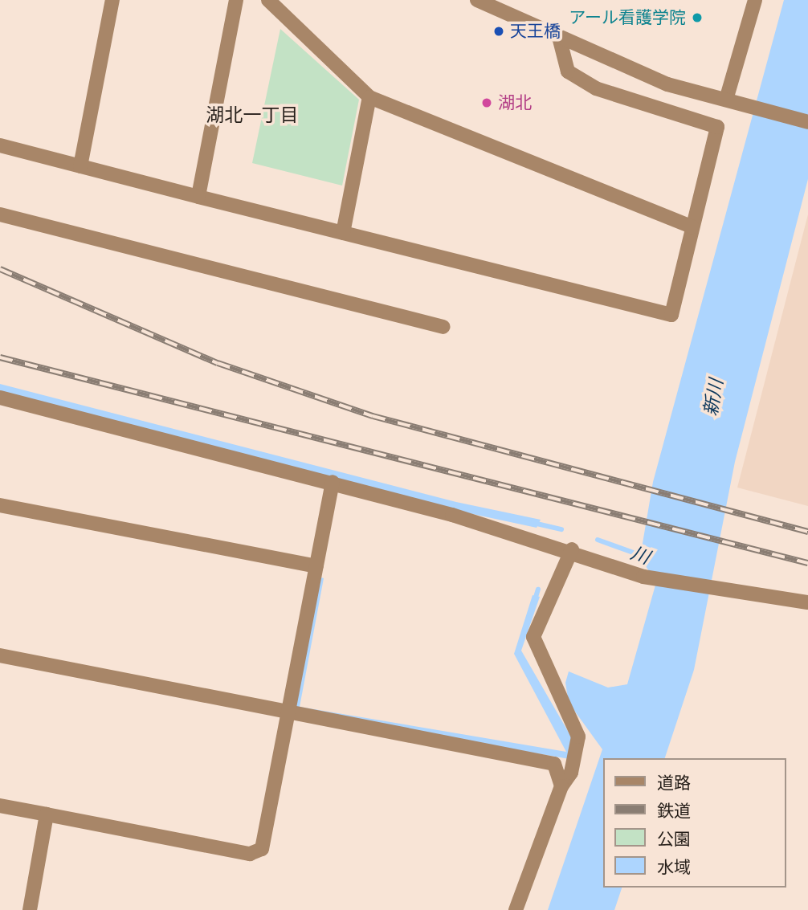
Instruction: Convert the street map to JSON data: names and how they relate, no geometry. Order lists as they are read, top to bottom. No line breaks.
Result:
{"districts":["湖北一丁目"],"water":["新川","川"],"places":["アール看護学院","天王橋","湖北"],"legend":["道路","鉄道","公園","水域"]}
